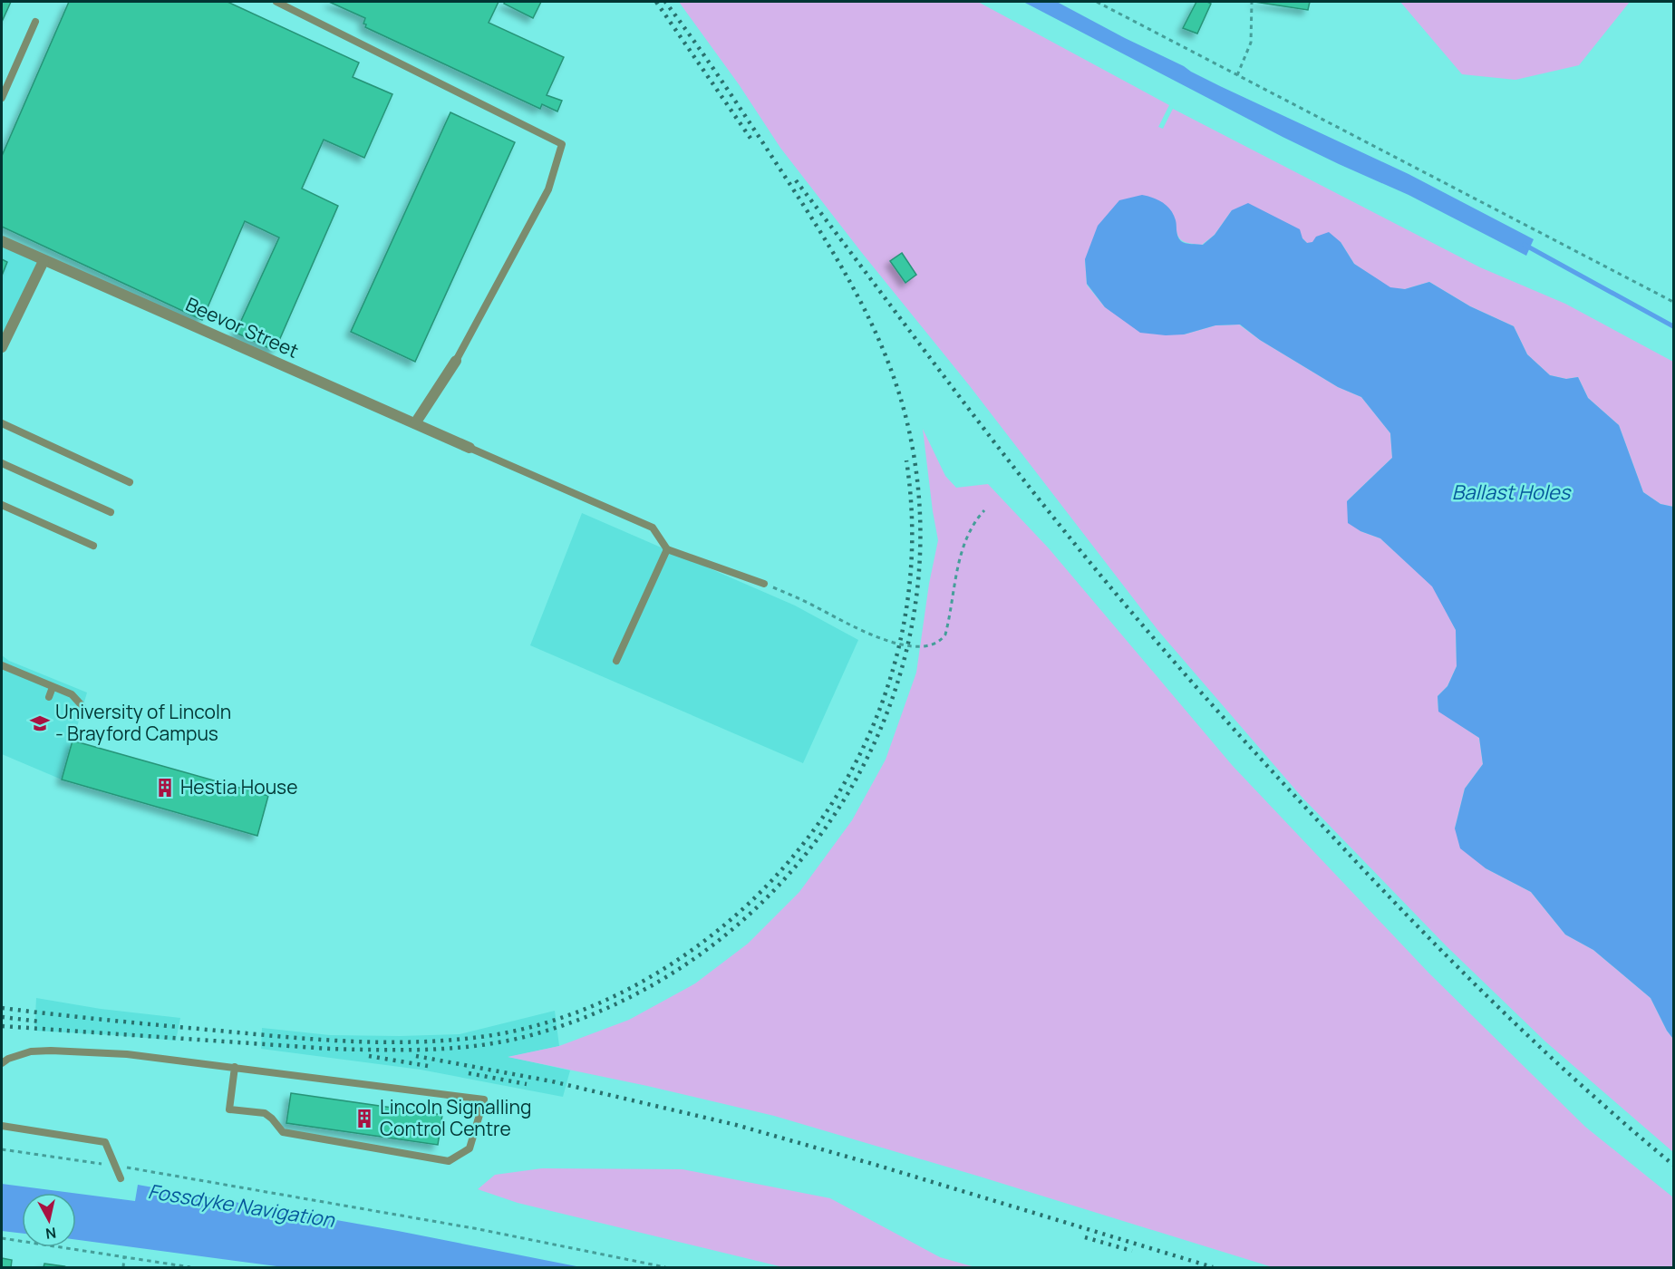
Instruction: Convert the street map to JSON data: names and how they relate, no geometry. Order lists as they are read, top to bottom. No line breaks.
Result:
{"streets":{"street":["Beevor Street"]},"water":["Ballast Holes","Fossdyke Navigation"],"places":{"school or university":["University of Lincoln - Brayford Campus"],"building":["Hestia House","Lincoln Signalling Control Centre"]},"north":"bottom"}
